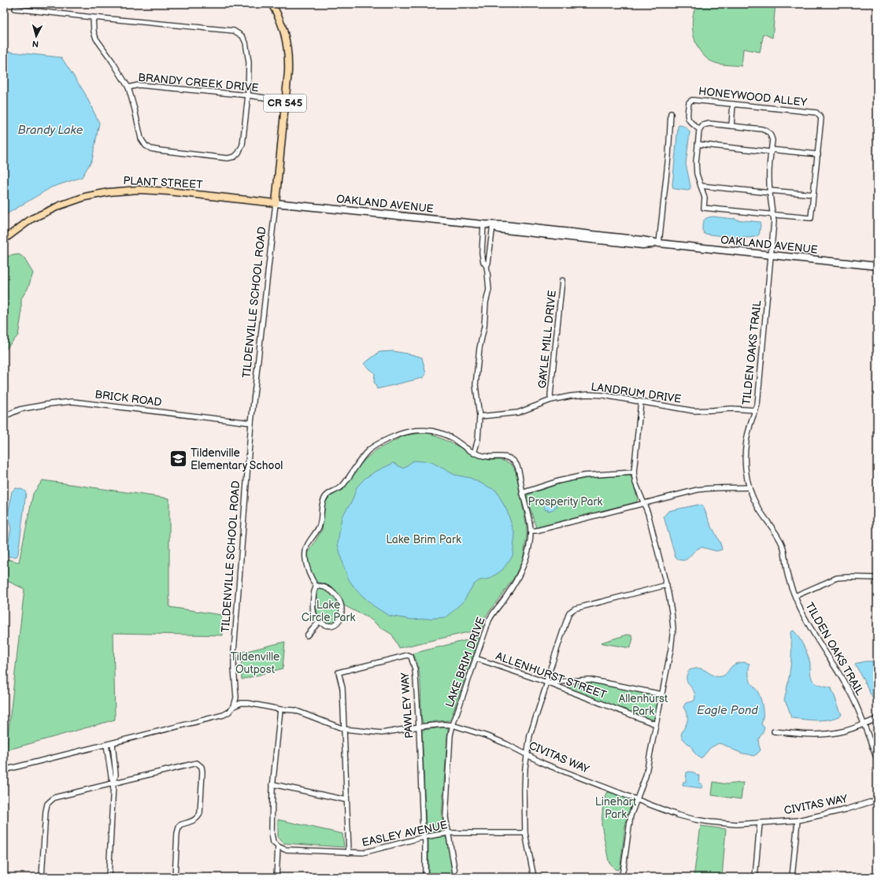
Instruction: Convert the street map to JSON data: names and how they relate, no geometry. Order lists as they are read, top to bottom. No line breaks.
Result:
{"streets":{"main road":["CR 545","PLANT STREET","TILDENVILLE SCHOOL ROAD"],"street":["BRANDY CREEK DRIVE","HONEYWOOD ALLEY","OAKLAND AVENUE","GAYLE MILL DRIVE","TILDEN OAKS TRAIL","LANDRUM DRIVE","BRICK ROAD","LAKE BRIM DRIVE","ALLENHURST STREET","PAWLEY WAY","CIVITAS WAY","EASLEY AVENUE"]},"crossings":[["BRANDY CREEK DRIVE","TILDENVILLE SCHOOL ROAD"],["HONEYWOOD ALLEY","TILDEN OAKS TRAIL"],["PLANT STREET","OAKLAND AVENUE"],["PLANT STREET","TILDENVILLE SCHOOL ROAD"],["OAKLAND AVENUE","TILDENVILLE SCHOOL ROAD"],["OAKLAND AVENUE","TILDEN OAKS TRAIL"],["TILDENVILLE SCHOOL ROAD","BRICK ROAD"],["TILDENVILLE SCHOOL ROAD","CIVITAS WAY"],["GAYLE MILL DRIVE","LANDRUM DRIVE"],["TILDEN OAKS TRAIL","LANDRUM DRIVE"],["LAKE BRIM DRIVE","ALLENHURST STREET"],["LAKE BRIM DRIVE","CIVITAS WAY"],["LAKE BRIM DRIVE","EASLEY AVENUE"],["PAWLEY WAY","CIVITAS WAY"],["PAWLEY WAY","EASLEY AVENUE"]],"water":["Brandy Lake","Eagle Pond"],"parks":["Prosperity Park","Lake Brim Park","Lake Circle Park","Tildenville Outpost","Allenhurst Park","Linehart Park"],"places":{"school or university":["Tildenville Elementary School"]},"north":"bottom"}
